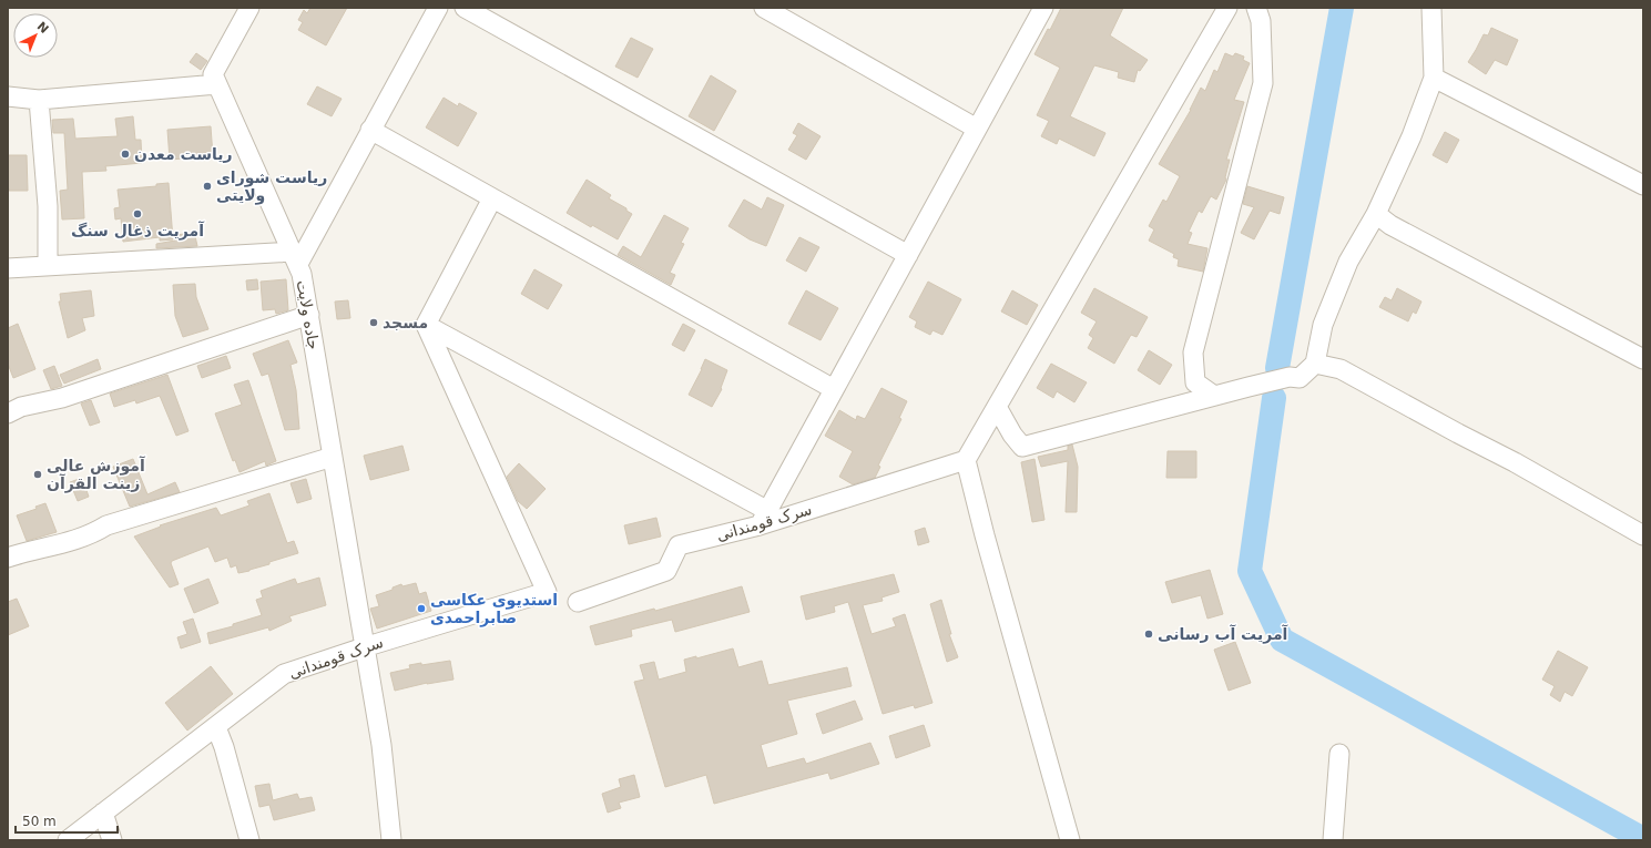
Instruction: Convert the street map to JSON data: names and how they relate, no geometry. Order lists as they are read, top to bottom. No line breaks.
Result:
{"streets":{"street":["جاده ولایت","سرک قومندانی"]},"crossings":[["جاده ولایت","سرک قومندانی"]],"places":["ریاست معدن","ریاست شورای ولایتی","آمریت ذغال سنگ","مسجد","آموزش عالی زینت القرآن","استدیوی عکاسی صابراحمدی","آمریت آب رسانی"],"scale_bar":"50 m","north":"top right"}
